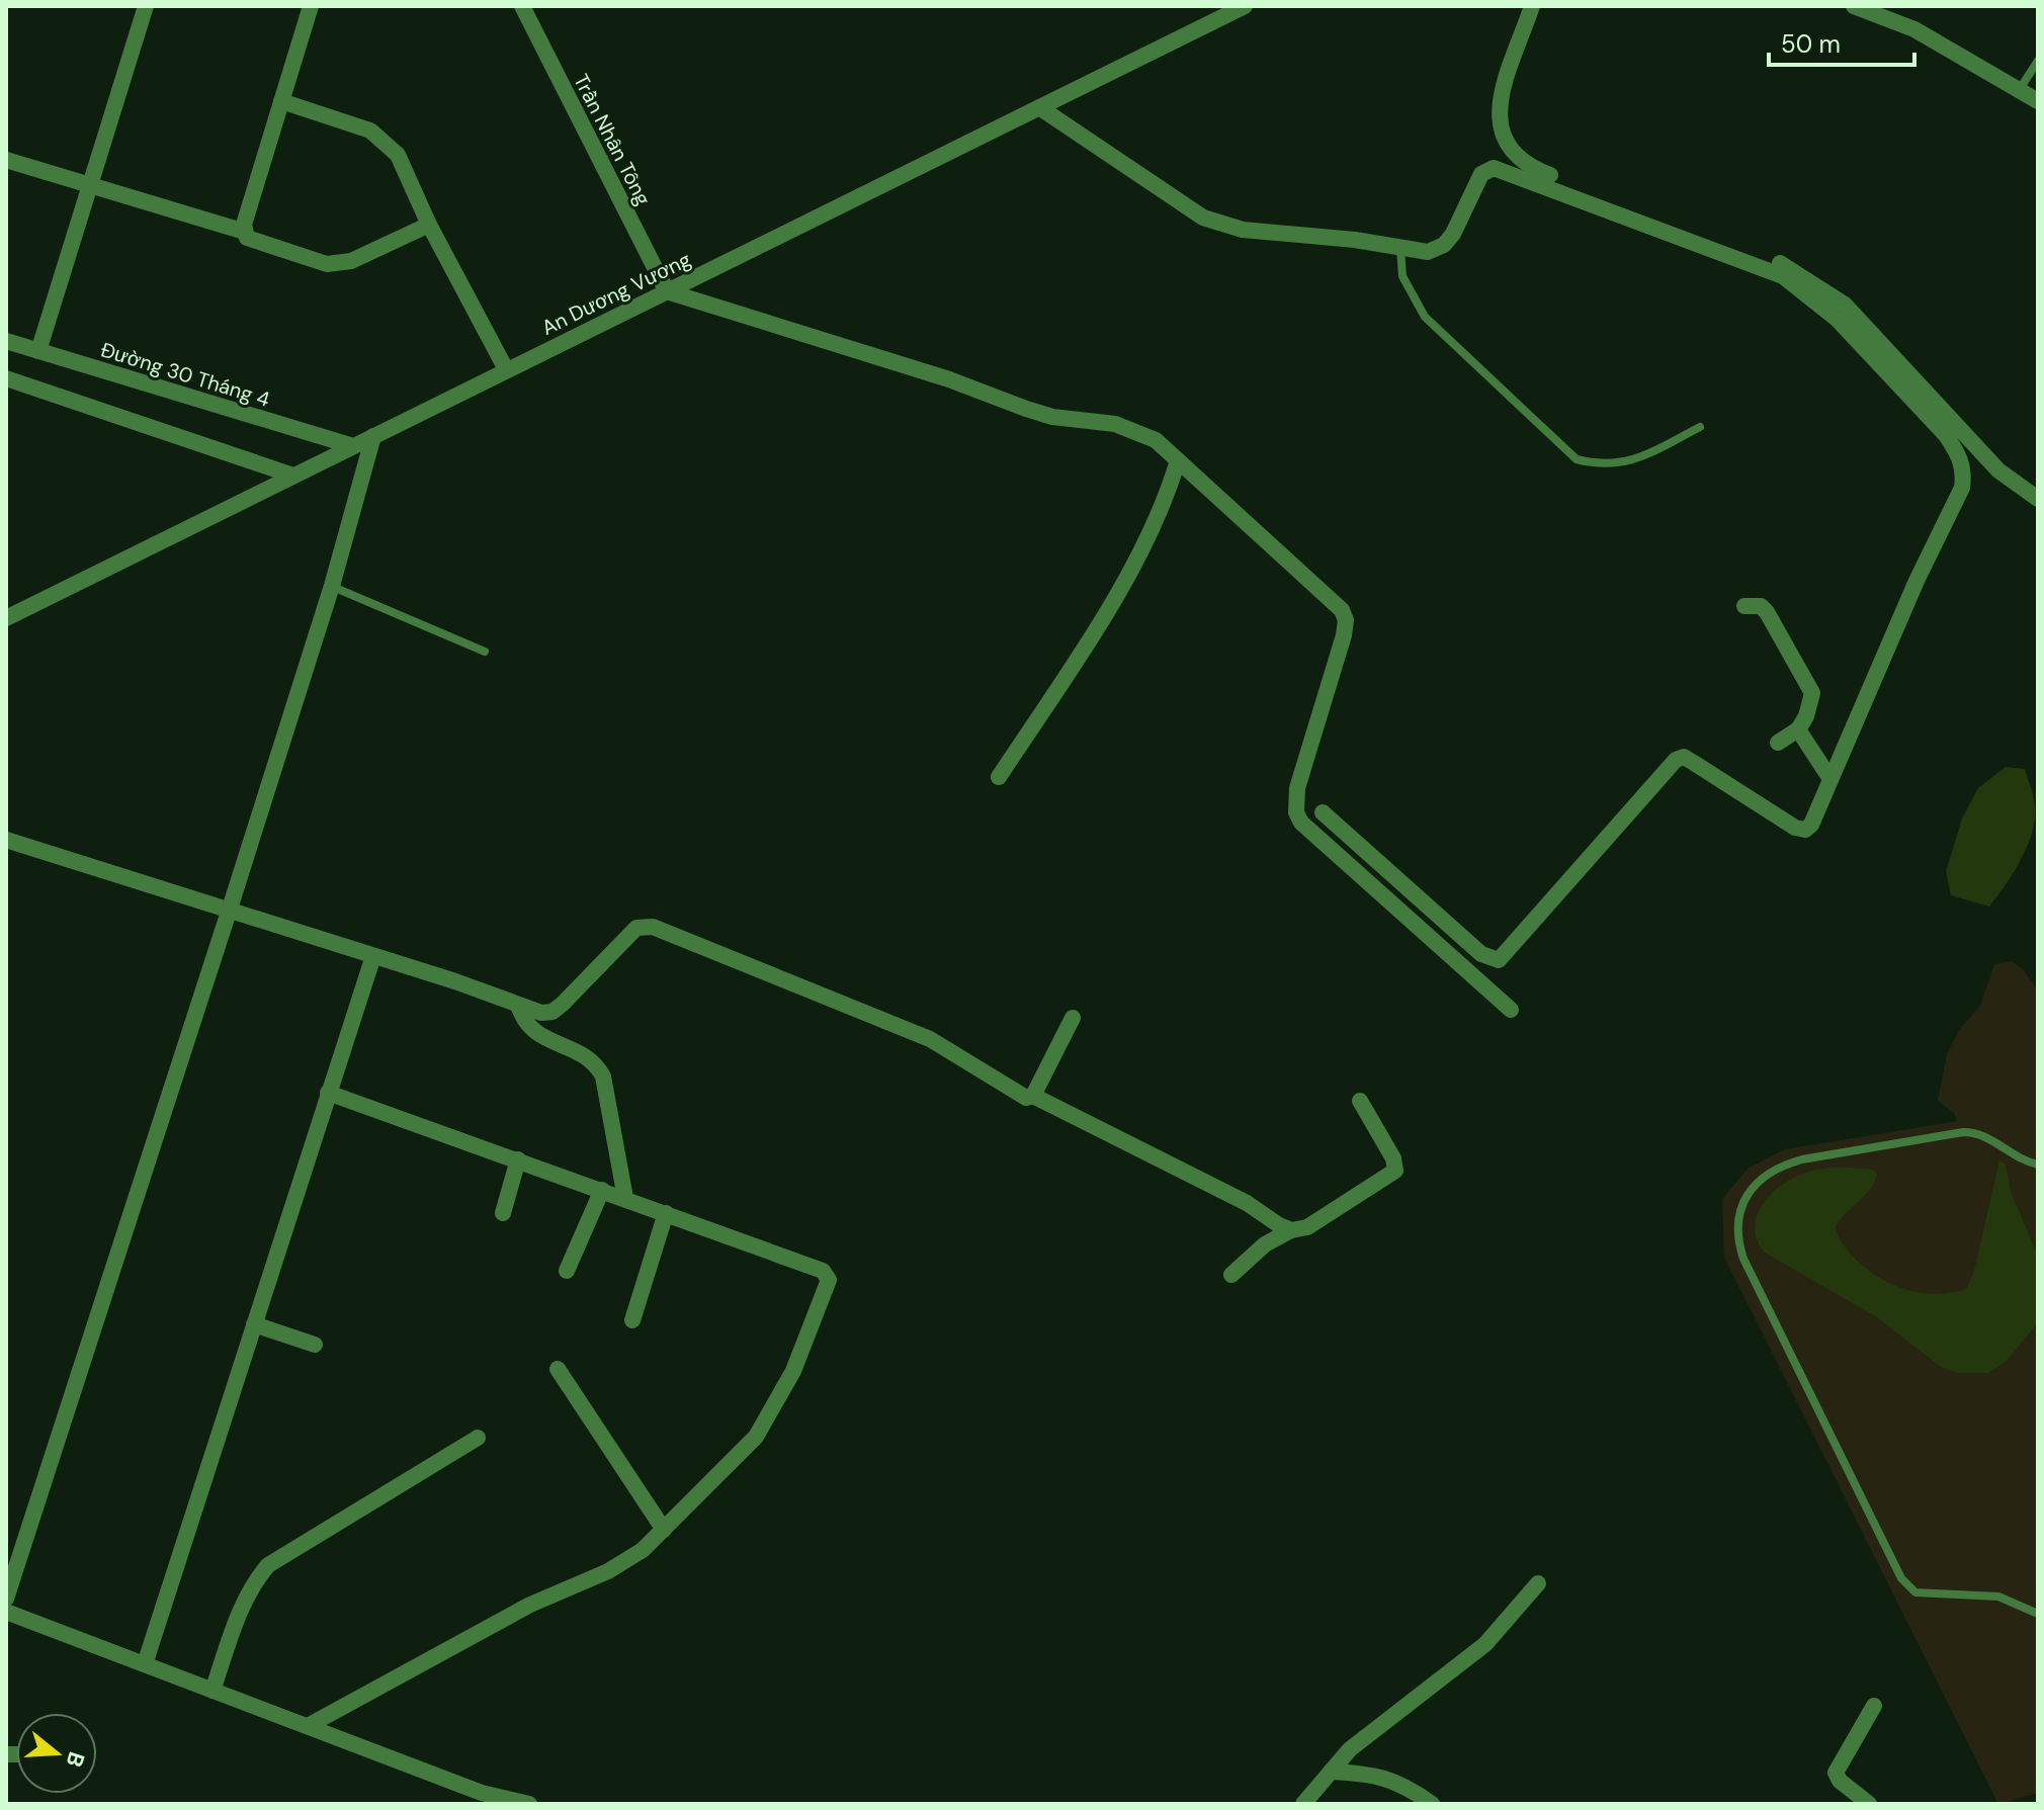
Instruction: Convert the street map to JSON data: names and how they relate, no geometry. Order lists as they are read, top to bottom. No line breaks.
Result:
{"streets":{"street":["Trần Nhân Tông","An Dương Vương","Đường 30 Tháng 4"]},"crossings":[["Trần Nhân Tông","An Dương Vương"],["An Dương Vương","Đường 30 Tháng 4"]],"scale_bar":"50 m","north":"right"}
